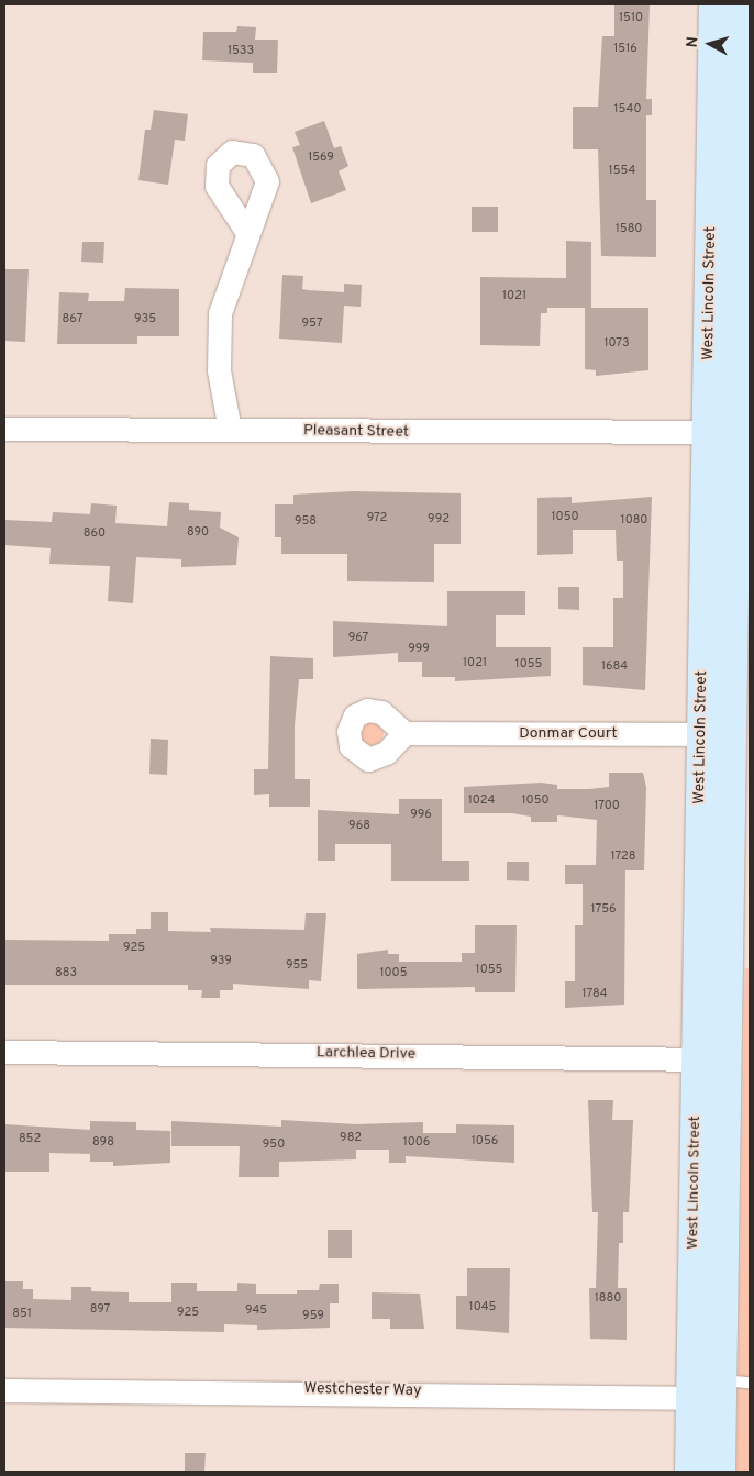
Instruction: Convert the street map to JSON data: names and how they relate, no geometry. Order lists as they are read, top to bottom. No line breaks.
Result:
{"streets":{"street":["West Lincoln Street","Pleasant Street","Donmar Court","Larchlea Drive","Westchester Way"]},"crossings":[["West Lincoln Street","Pleasant Street"],["West Lincoln Street","Donmar Court"],["West Lincoln Street","Larchlea Drive"],["West Lincoln Street","Westchester Way"]],"house_numbers":["1510","1516","1533","1540","1569","1554","1580","1021","867","935","957","1073","1050","972","992","1080","958","890","860","967","999","1021","1055","1684","1024","1050","1700","996","968","1728","1756","925","939","955","1055","883","1005","1784","982","852","1056","898","1006","950","1880","1045","897","945","925","851","959"],"north":"left"}
